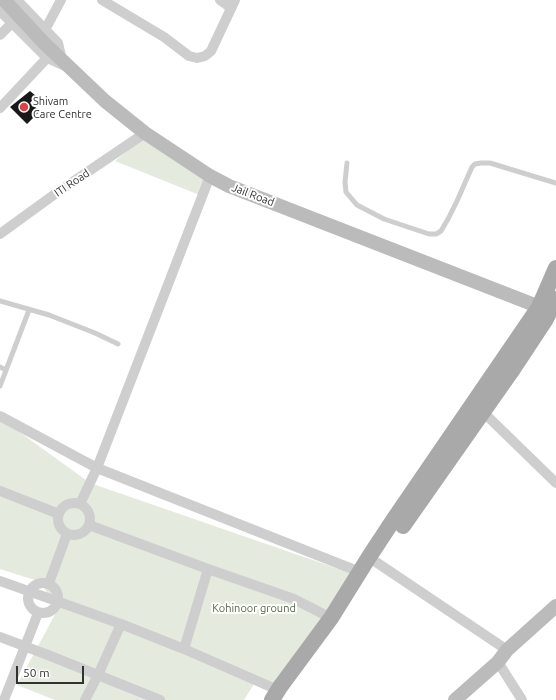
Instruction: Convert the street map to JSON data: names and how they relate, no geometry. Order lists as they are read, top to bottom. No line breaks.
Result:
{"streets":{"street":["ITI Road","Jail Road"]},"crossings":[["ITI Road","Jail Road"]],"parks":["Kohinoor ground"],"places":["Shivam Care Centre"],"scale_bar":"50 m"}
